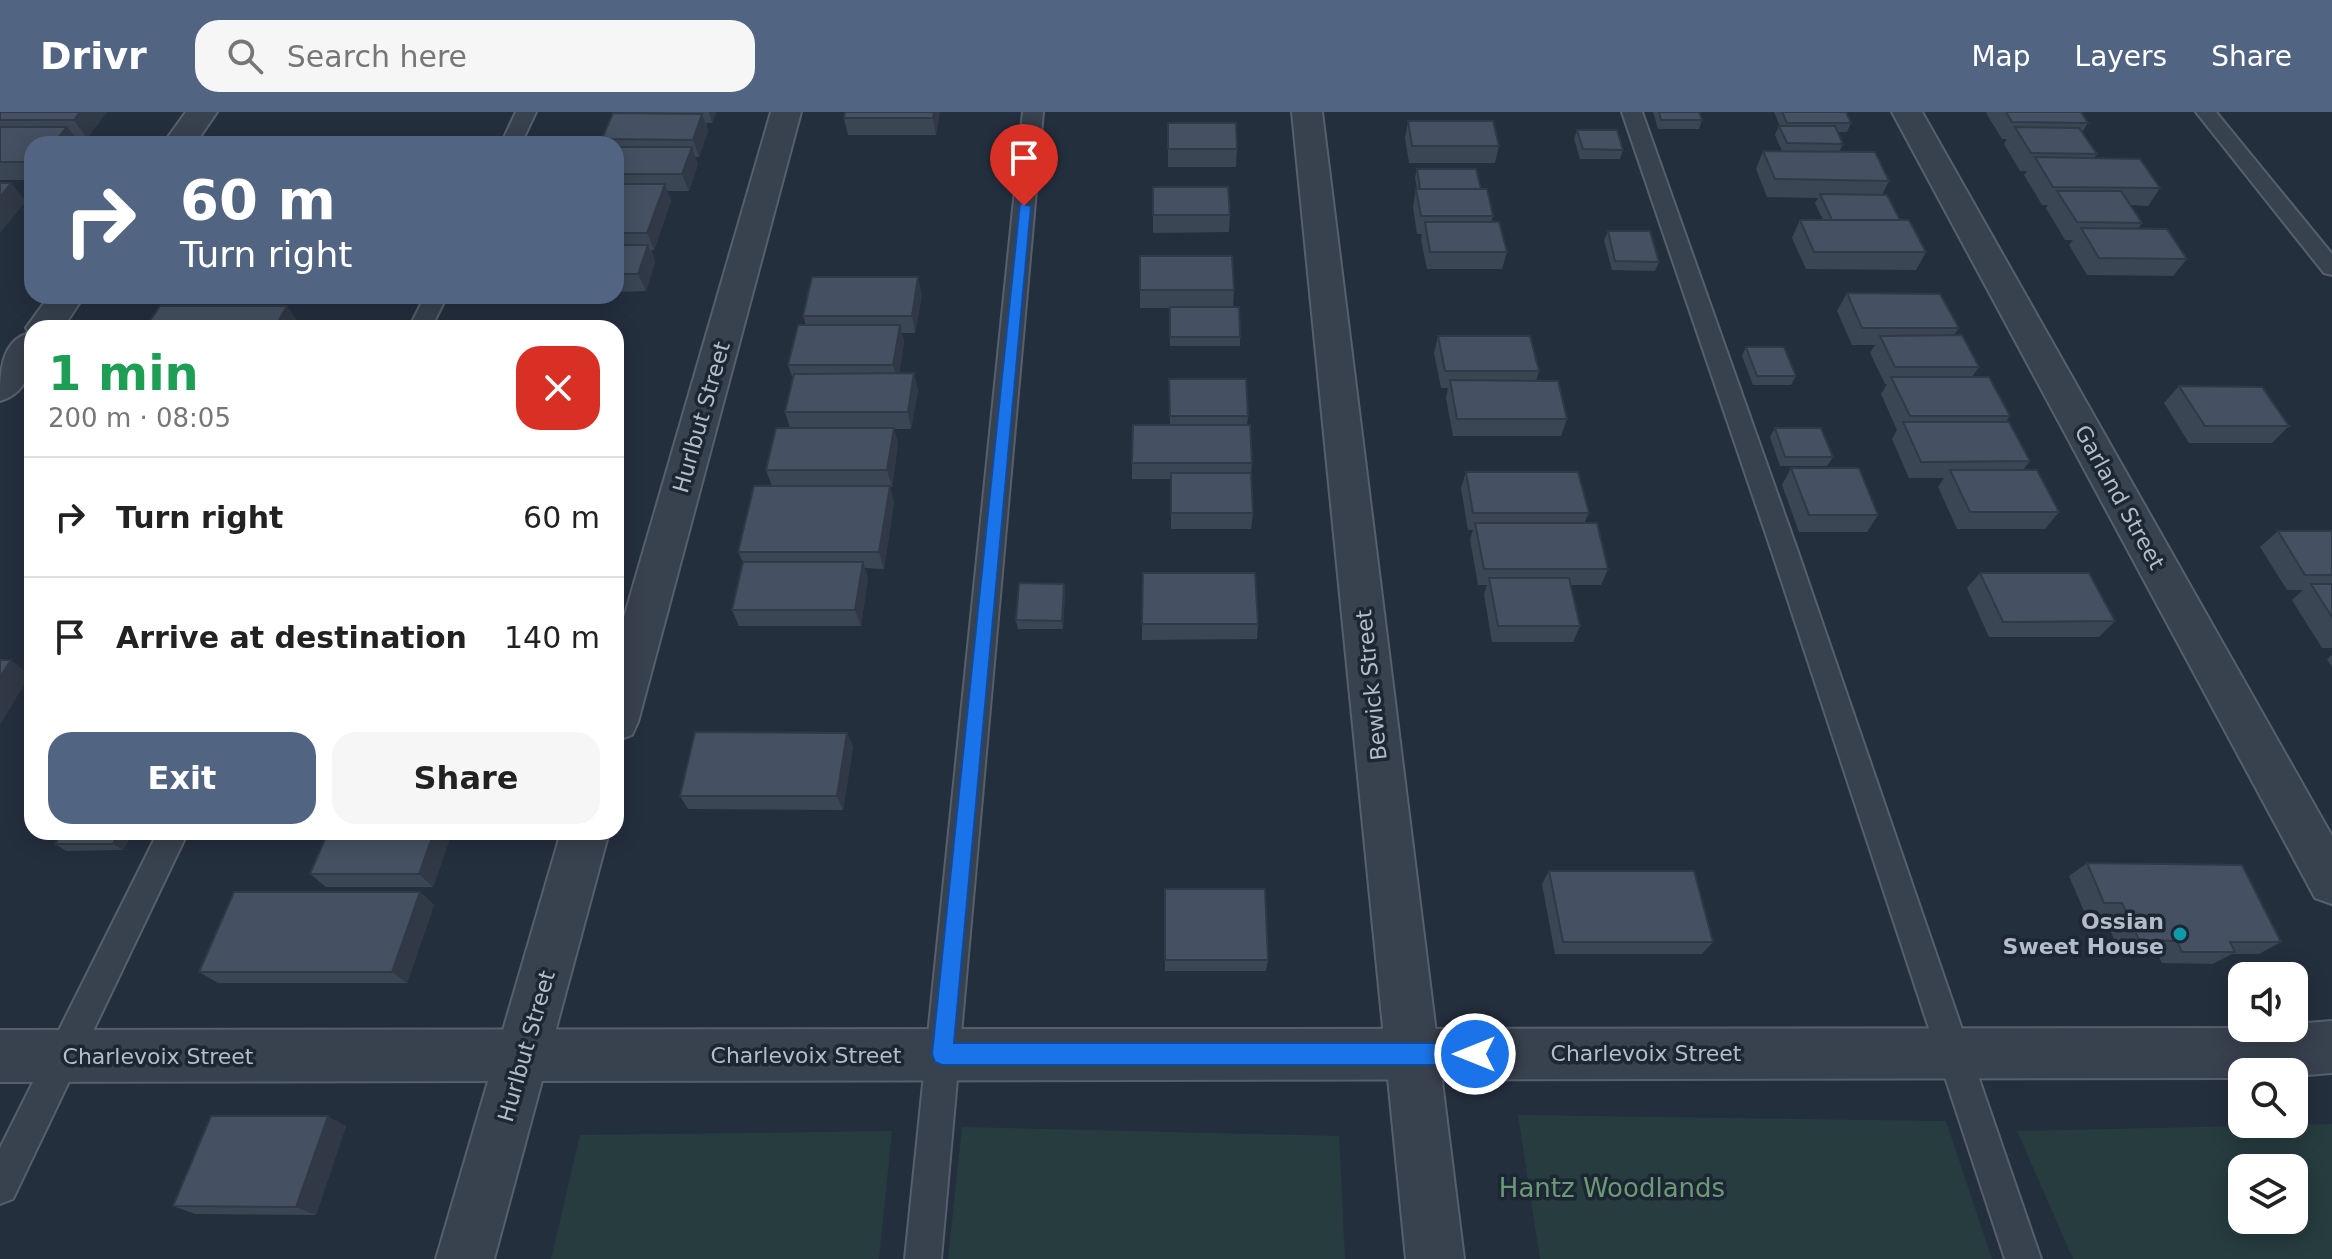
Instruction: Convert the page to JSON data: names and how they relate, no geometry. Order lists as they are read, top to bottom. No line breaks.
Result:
{"streets":{"street":["Hurlbut Street","Garland Street","Bewick Street","Charlevoix Street"]},"crossings":[["Hurlbut Street","Charlevoix Street"],["Bewick Street","Charlevoix Street"]],"parks":["Hantz Woodlands"],"places":["Ossian Sweet House"],"page":{"header":"Drivr","search":"Search here","nav":["Map","Layers","Share"],"turn":["60 m","Turn right"],"heading":["1 min","200 m · 08:05"],"list":[{"name":"Turn right","value":"60 m"},{"name":"Arrive at destination","value":"140 m"}],"buttons":["Exit","Share"]}}
